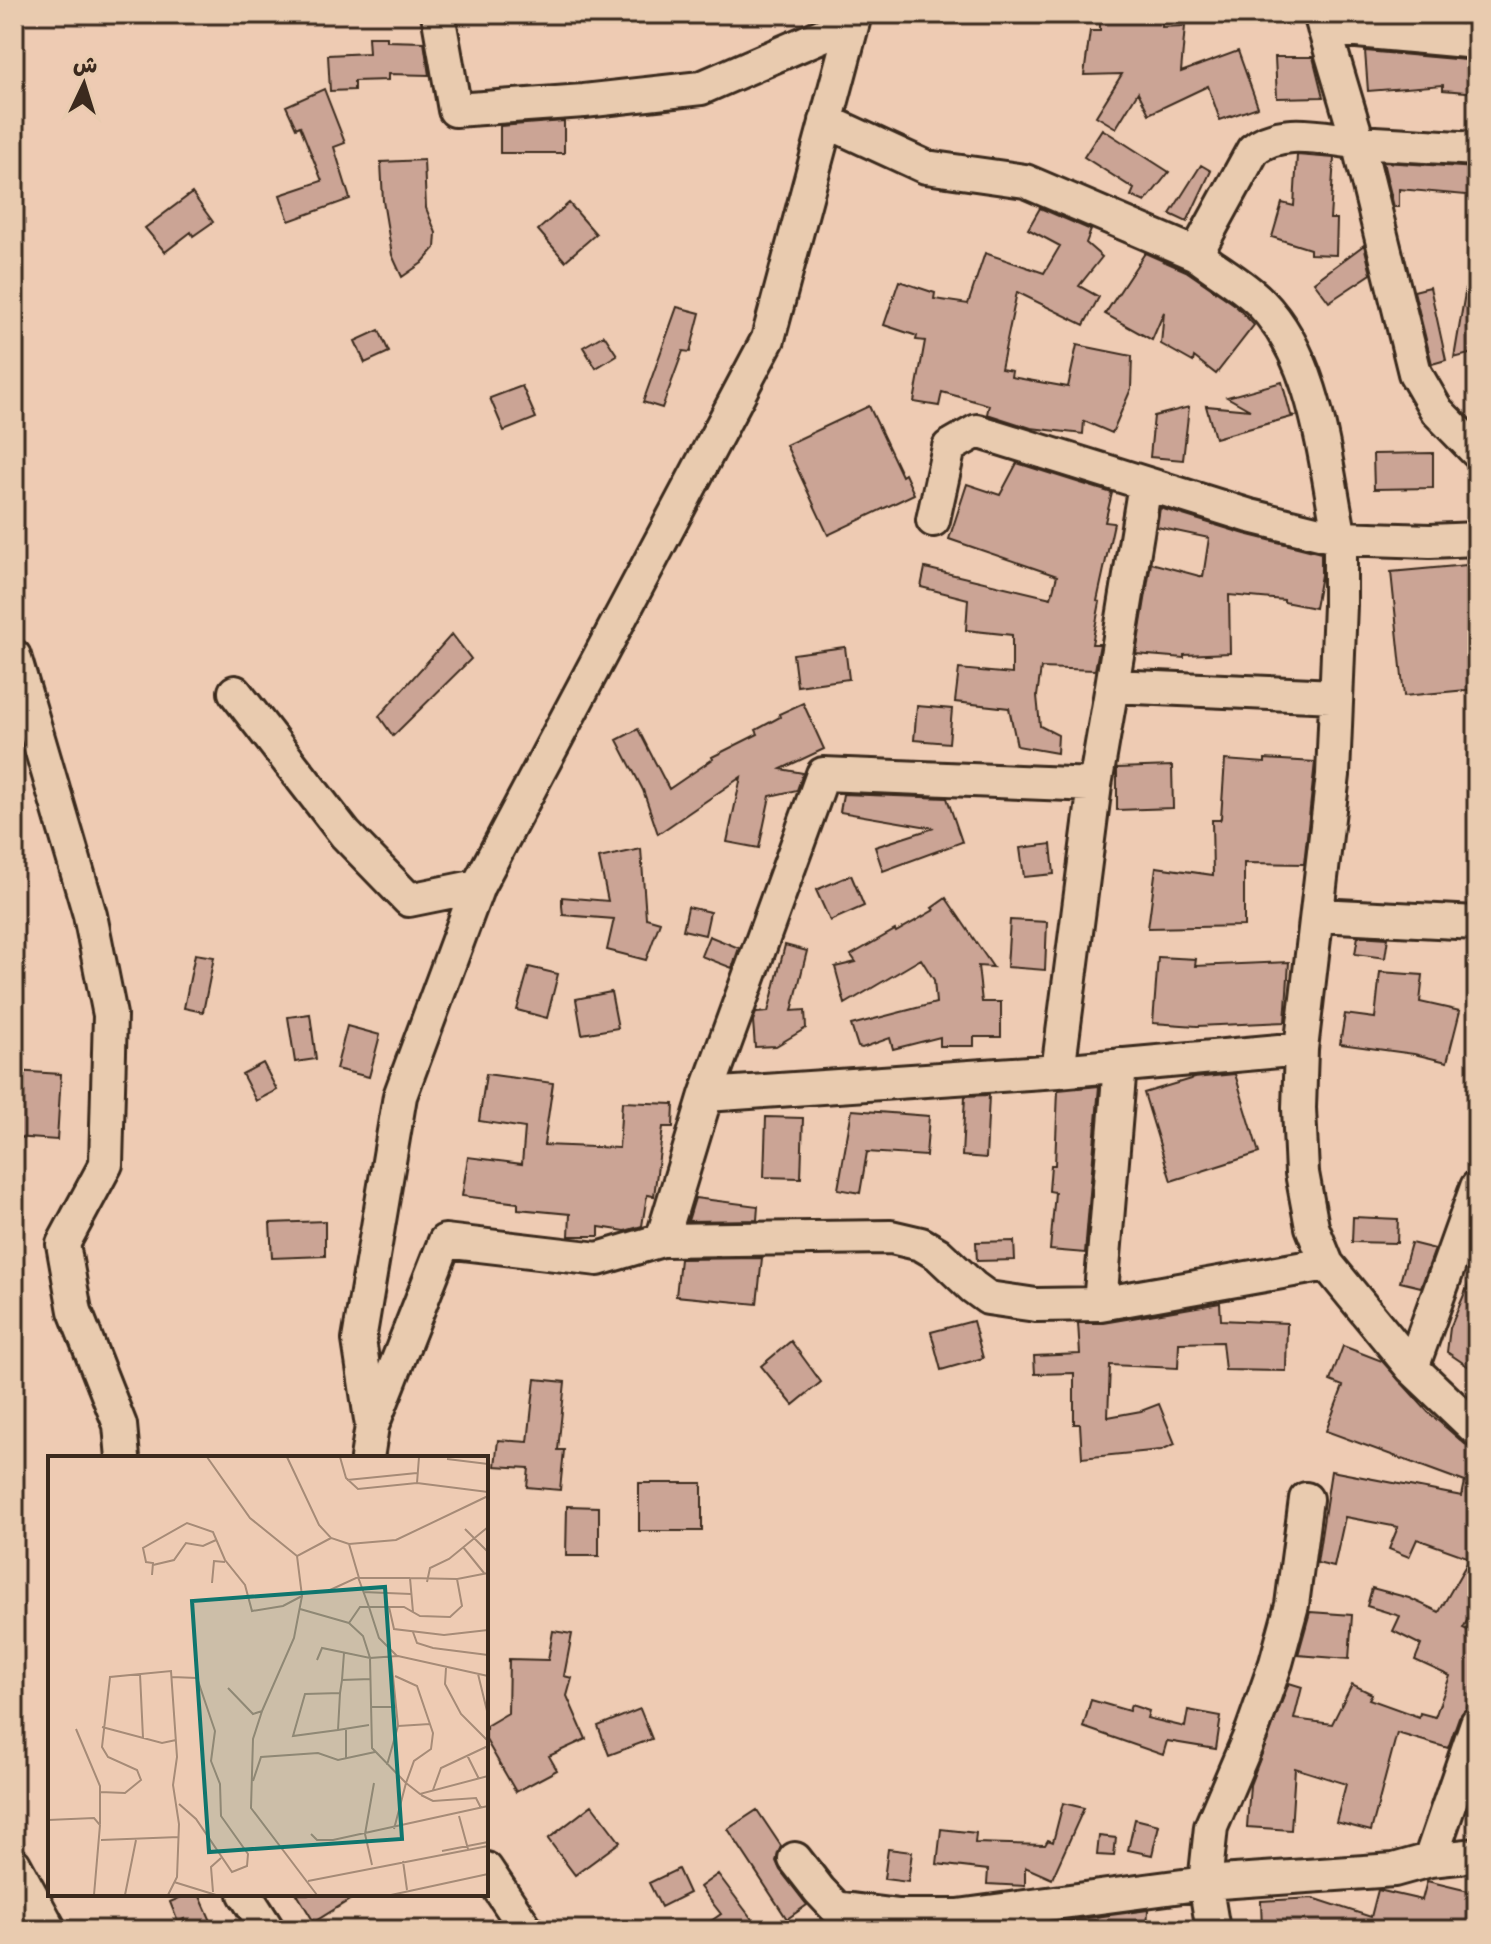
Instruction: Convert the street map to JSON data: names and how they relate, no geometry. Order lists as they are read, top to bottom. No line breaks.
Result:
{"north":"top"}
